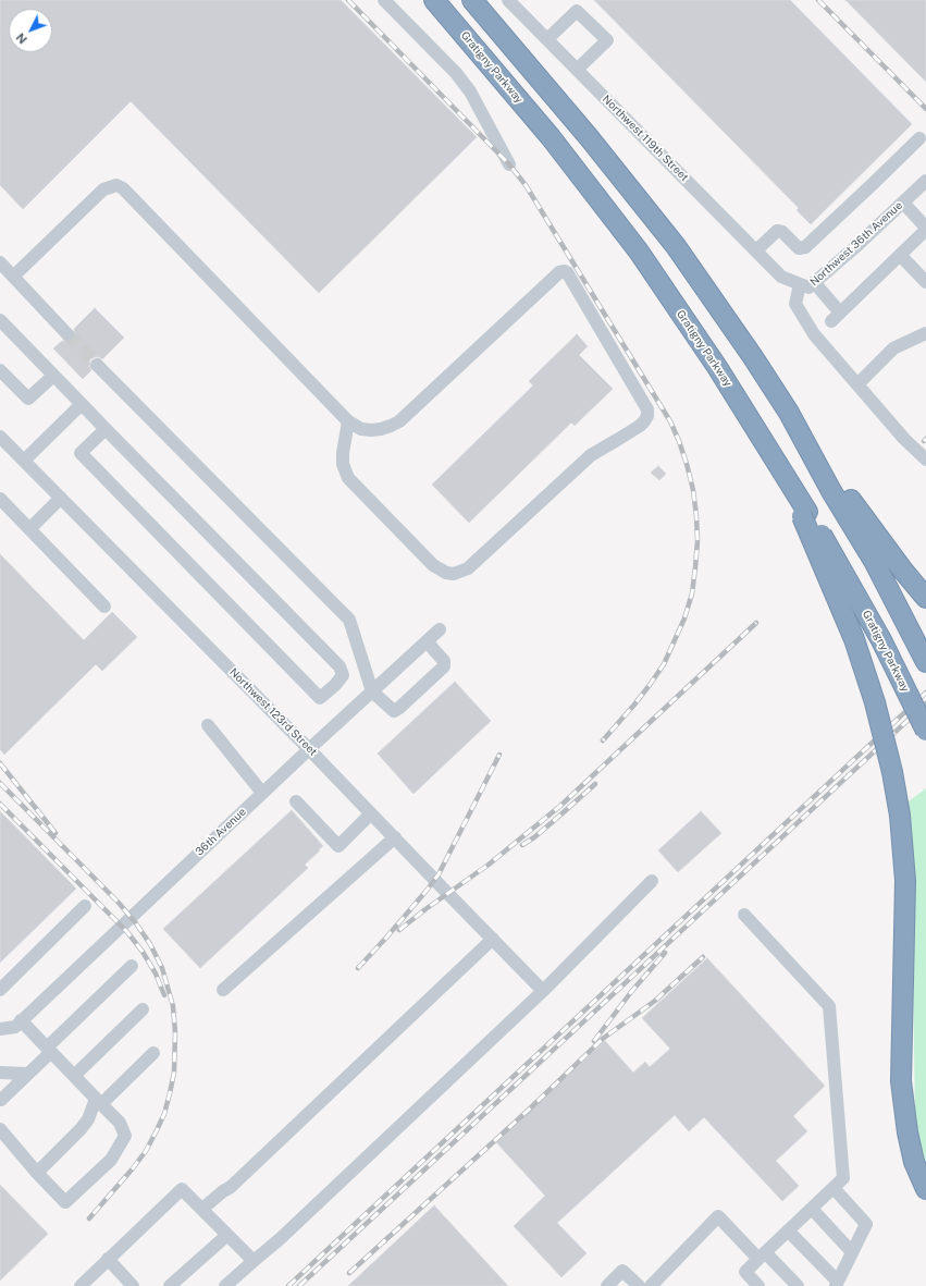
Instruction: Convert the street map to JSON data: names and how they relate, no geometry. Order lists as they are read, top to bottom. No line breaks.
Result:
{"streets":{"highway":["Gratigny Parkway"],"street":["Northwest 119th Street","Northwest 36th Avenue","Northwest 123rd Street","36th Avenue"]},"crossings":[["Northwest 119th Street","Northwest 36th Avenue"],["Northwest 123rd Street","36th Avenue"]],"north":"bottom left"}
